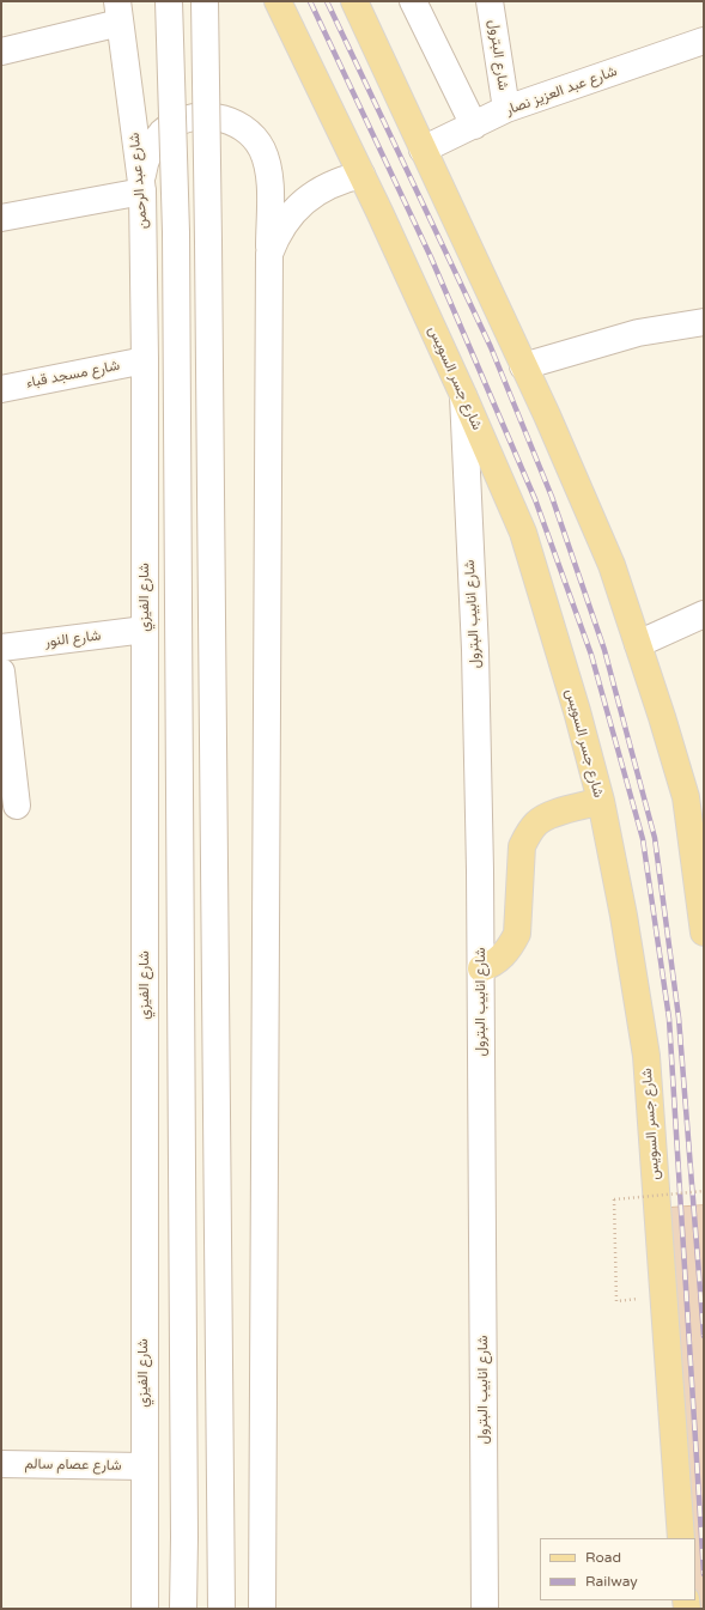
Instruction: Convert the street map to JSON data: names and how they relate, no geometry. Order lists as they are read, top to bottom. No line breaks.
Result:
{"streets":{"main road":["شارع البترول","شارع عبد العزيز نصار","شارع عبد الرحمن","شارع مسجد قباء","شارع جسر السويس","شارع الفيزي","شارع انابيب البترول","شارع النور","شارع عصام سالم"]},"crossings":[["شارع البترول","شارع عبد العزيز نصار"],["شارع عبد الرحمن","شارع مسجد قباء"],["شارع عبد الرحمن","شارع الفيزي"],["شارع مسجد قباء","شارع الفيزي"],["شارع جسر السويس","شارع انابيب البترول"],["شارع الفيزي","شارع النور"],["شارع الفيزي","شارع عصام سالم"]],"legend":["Road","Railway"]}
